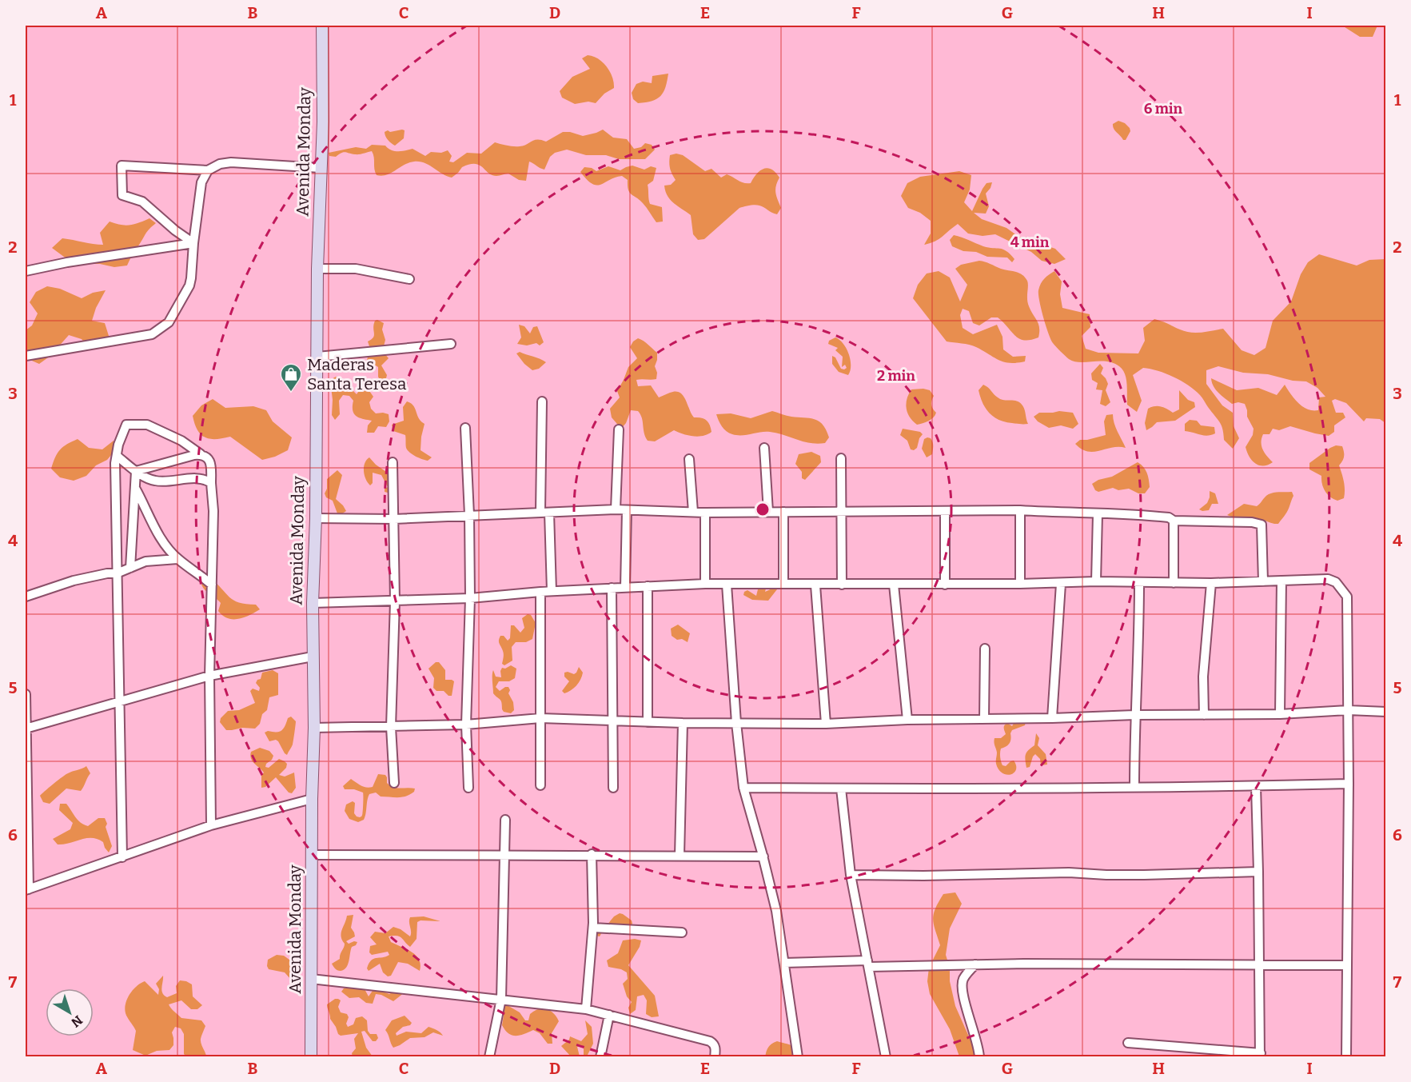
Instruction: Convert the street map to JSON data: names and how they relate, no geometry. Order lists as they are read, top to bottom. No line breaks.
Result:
{"streets":{"main road":["Avenida Monday"]},"places":{"shop":["Maderas Santa Teresa"]},"north":"bottom right","grid":{"columns":["A","B","C","D","E","F","G","H","I"],"rows":["1","2","3","4","5","6","7"]},"rings":["6 min","4 min","2 min"]}
